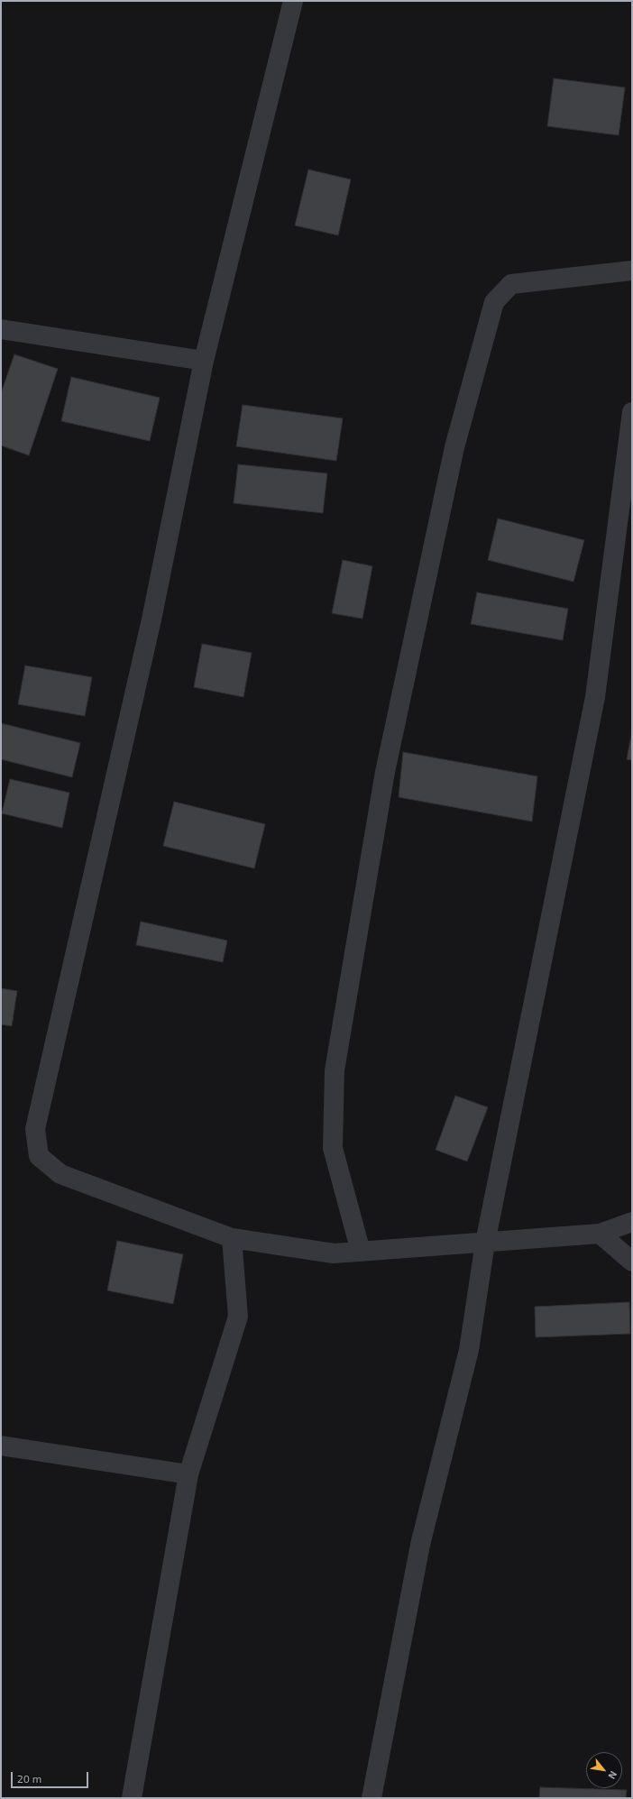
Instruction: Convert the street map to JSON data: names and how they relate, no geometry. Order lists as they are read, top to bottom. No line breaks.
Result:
{"scale_bar":"20 m","north":"bottom right"}
